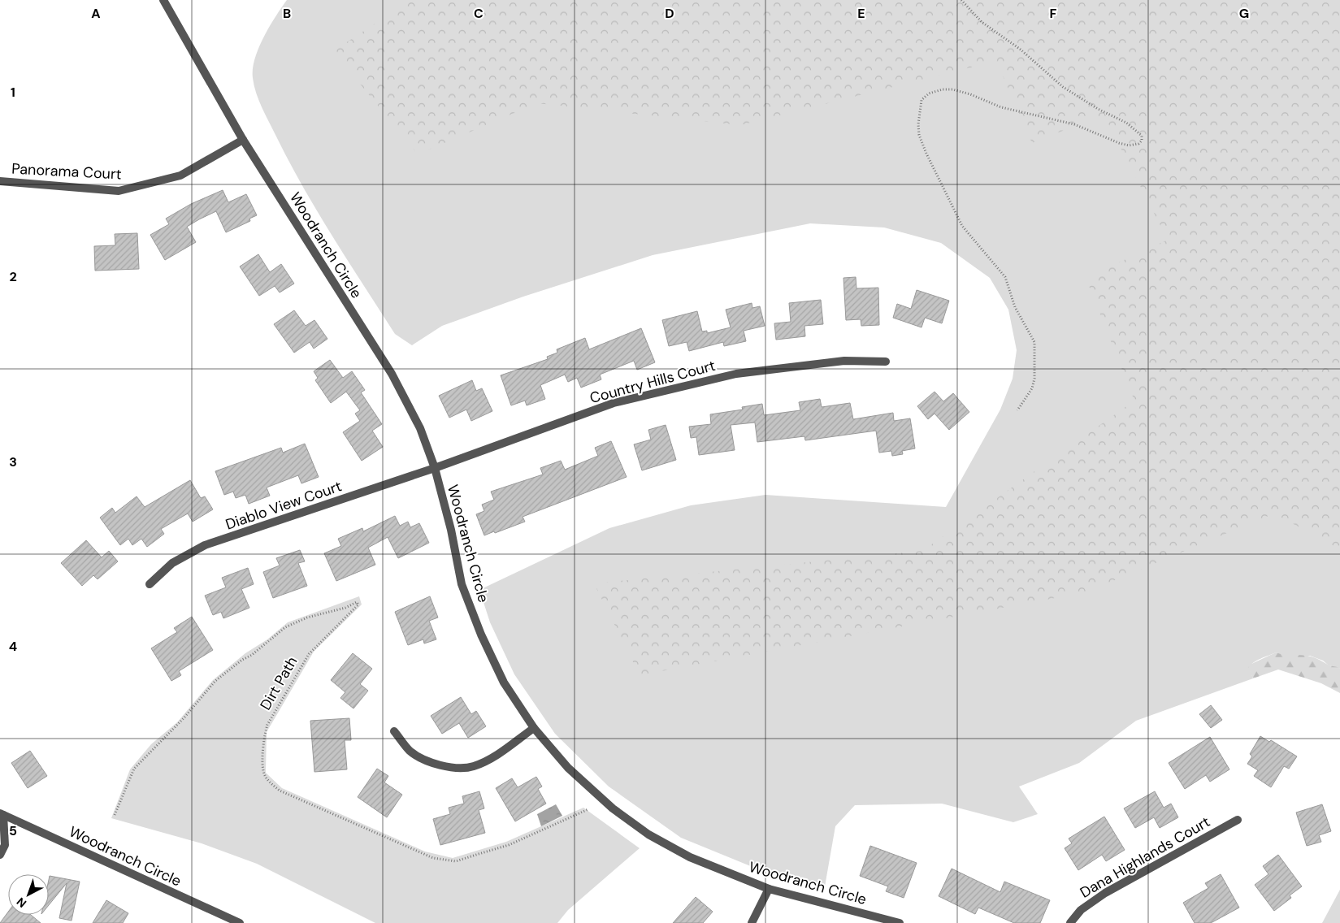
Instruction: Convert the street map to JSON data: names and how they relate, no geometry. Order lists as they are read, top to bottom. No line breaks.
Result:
{"streets":{"street":["Panorama Court","Woodranch Circle","Country Hills Court","Diablo View Court","Dana Highlands Court"],"path":["Dirt Path"]},"crossings":[["Panorama Court","Woodranch Circle"],["Woodranch Circle","Country Hills Court"],["Woodranch Circle","Diablo View Court"],["Country Hills Court","Diablo View Court"]],"north":"bottom left","grid":{"columns":["A","B","C","D","E","F","G"],"rows":["1","2","3","4","5"]}}
